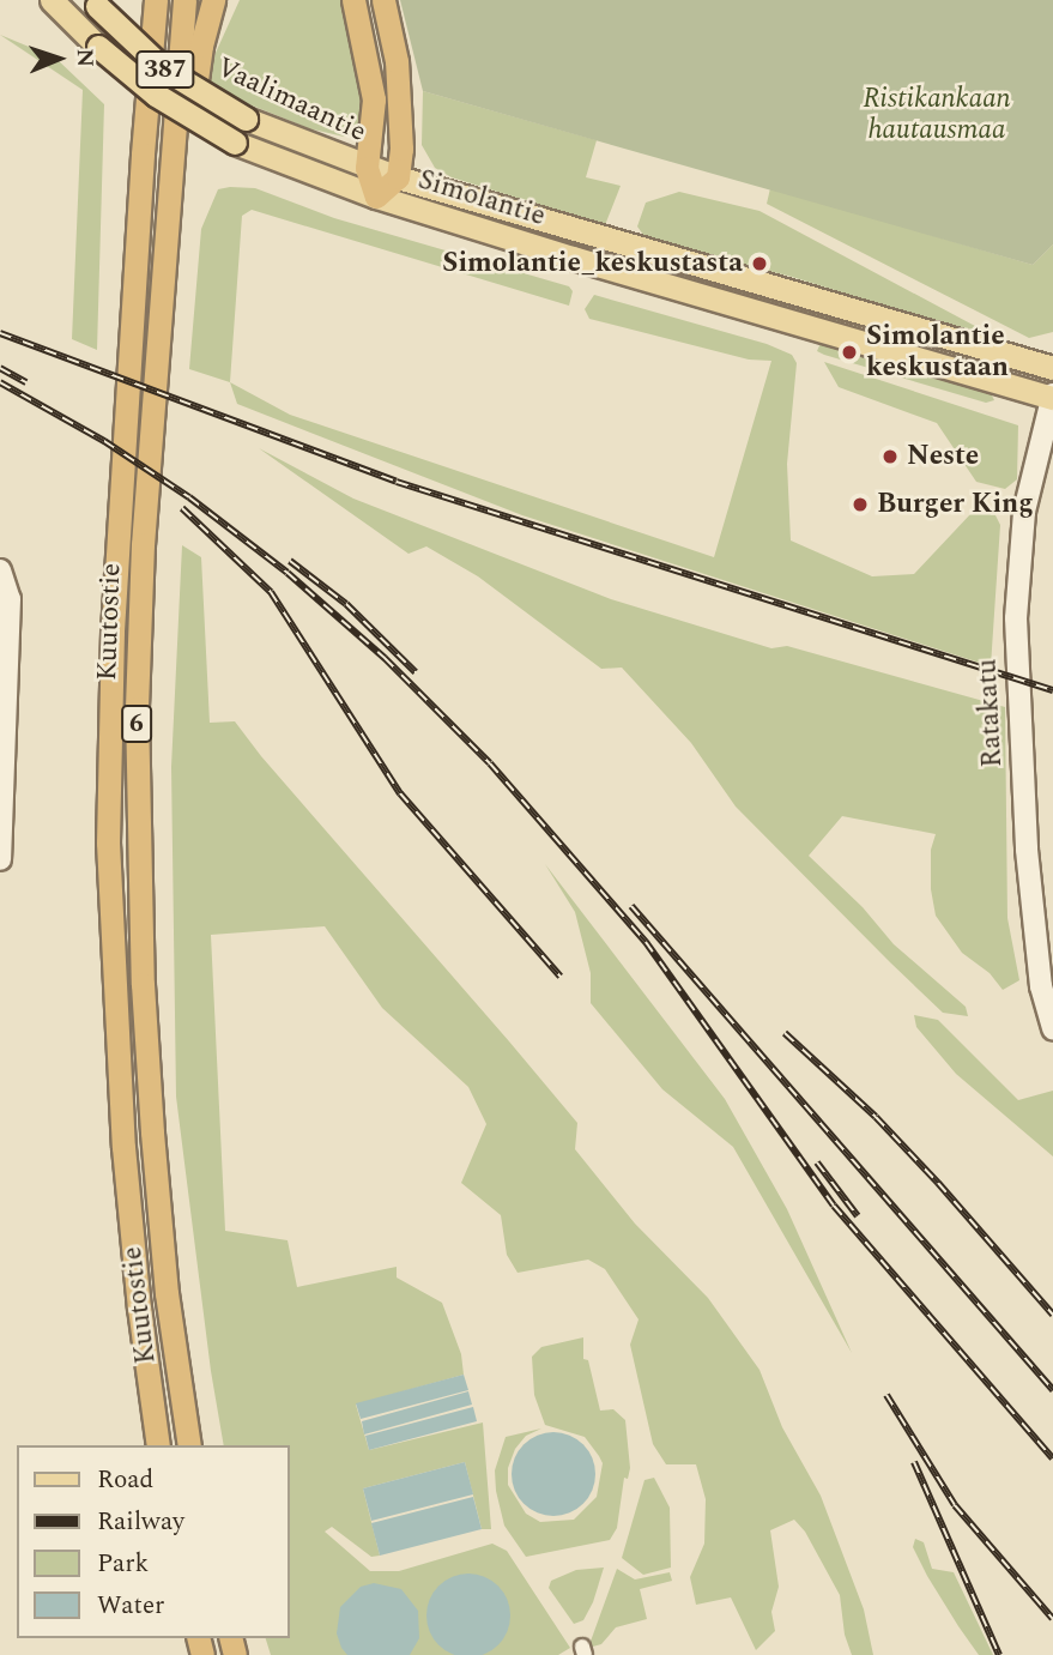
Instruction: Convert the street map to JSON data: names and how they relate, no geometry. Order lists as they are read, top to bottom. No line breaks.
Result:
{"streets":{"highway":["Kuutostie","6"],"main road":["387","Vaalimaantie","Simolantie","Ratakatu"]},"crossings":[["Vaalimaantie","Simolantie"],["Simolantie","Ratakatu"]],"parks":["Ristikankaan hautausmaa"],"places":["Simolantie_keskustasta","Simolantie keskustaan","Neste","Burger King"],"legend":["Road","Railway","Park","Water"],"north":"right"}
